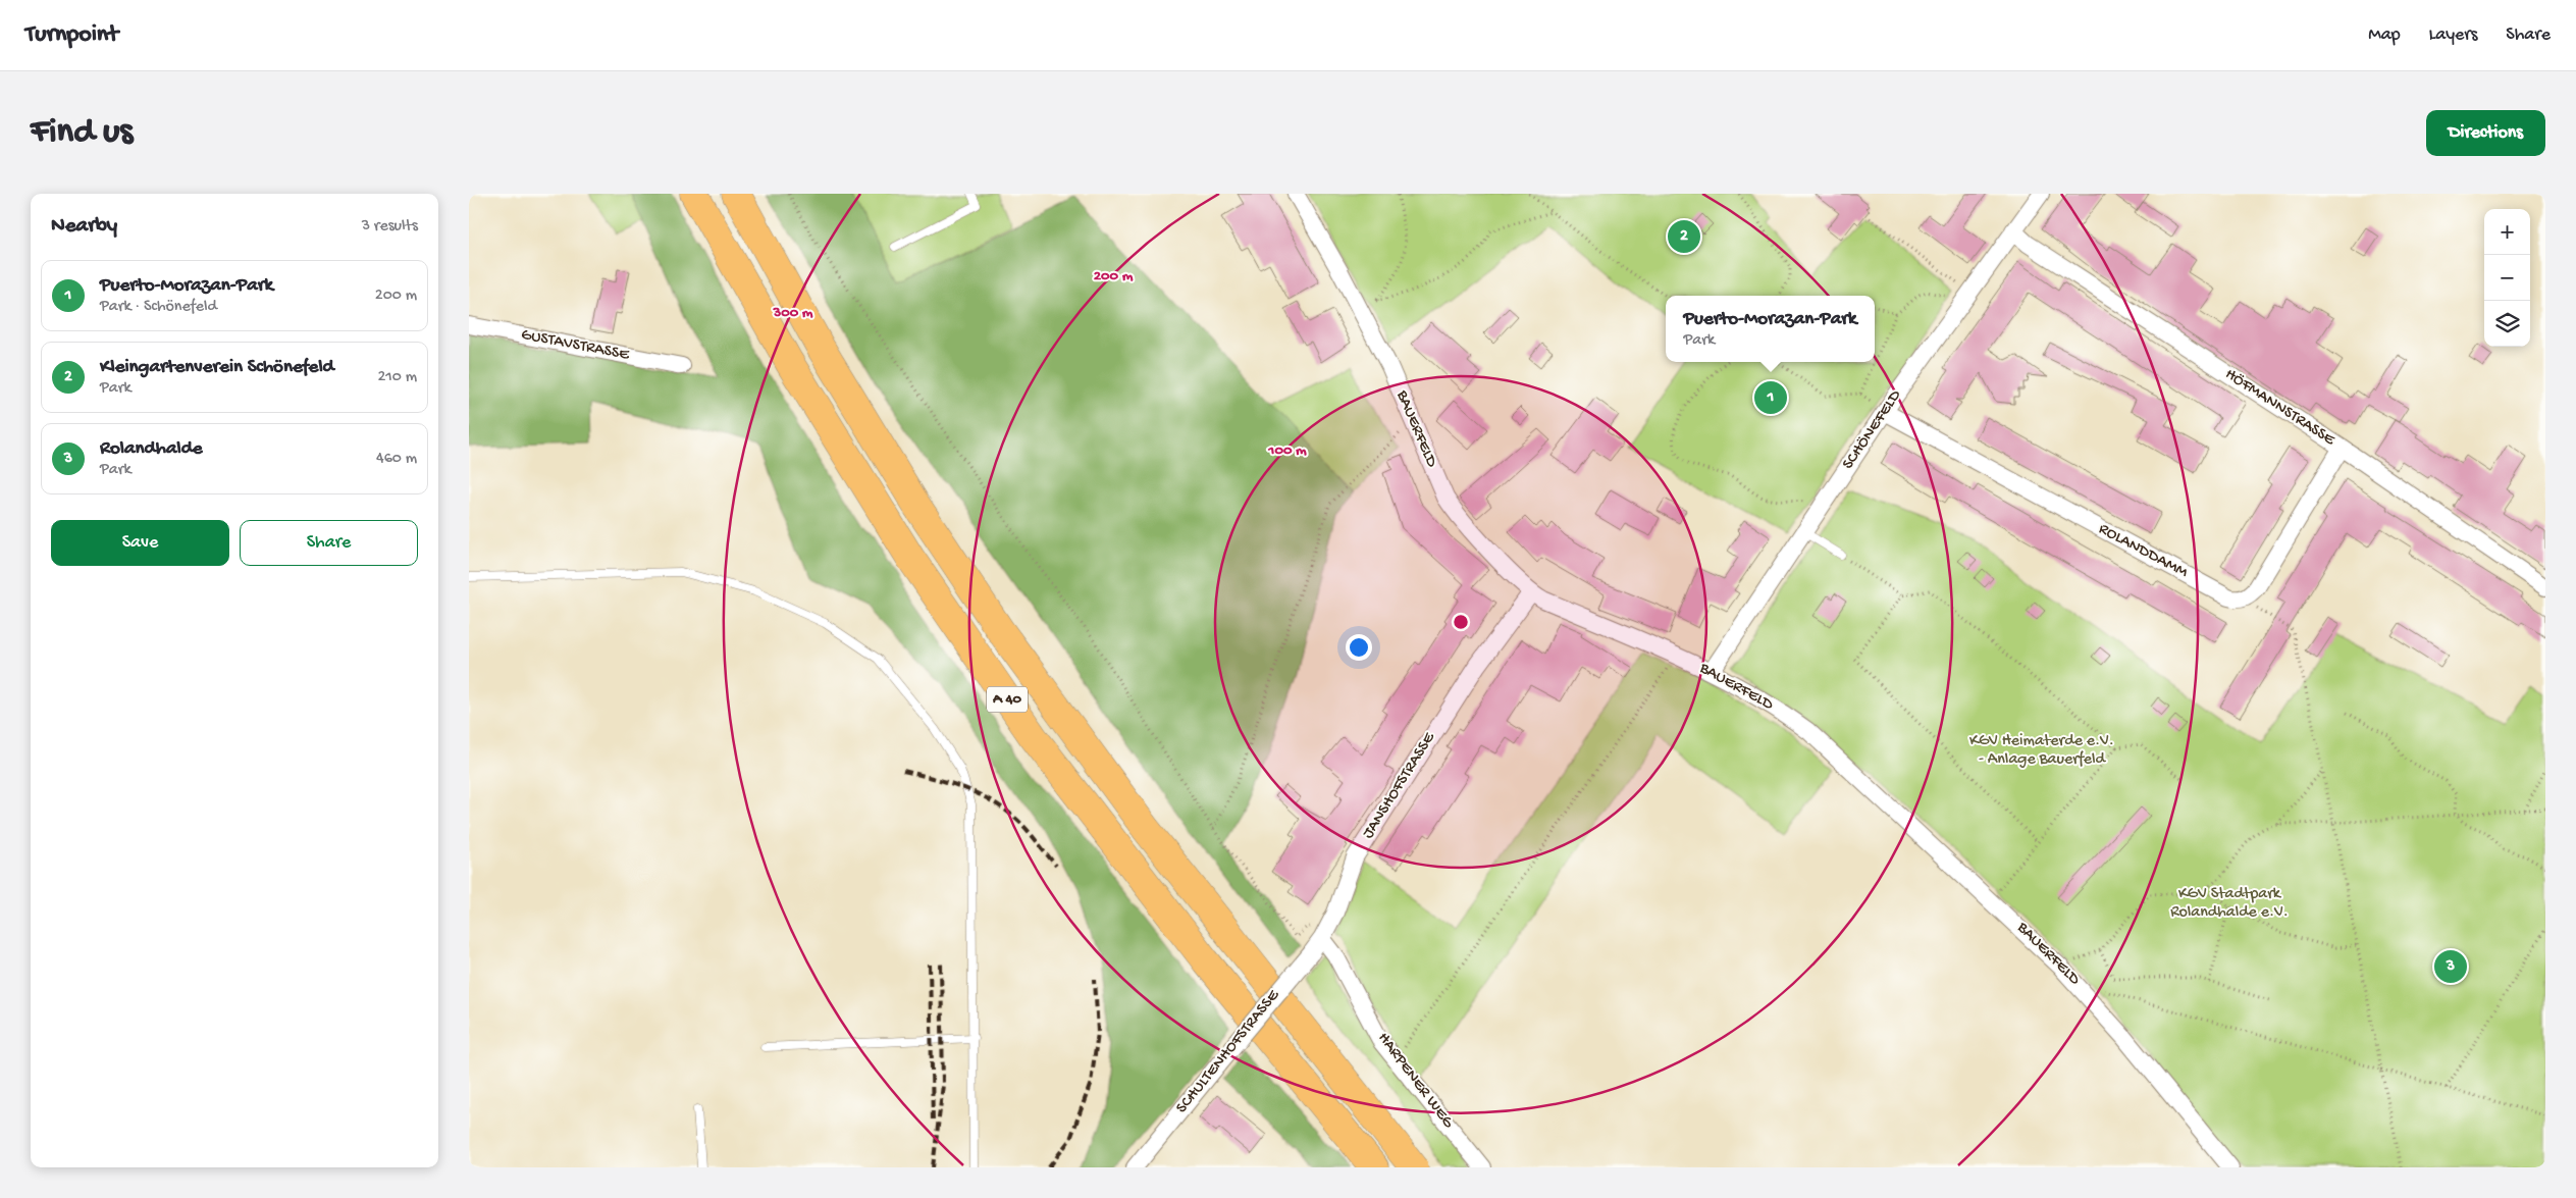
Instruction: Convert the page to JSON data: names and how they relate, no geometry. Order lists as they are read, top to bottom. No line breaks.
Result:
{"streets":{"highway":["A 40"],"street":["GUSTAVSTRASSE","HÖFMANNSTRASSE","BAUERFELD","SCHÖNEFELD","ROLANDDAMM","JANSHOFSTRASSE","SCHULTENHOFSTRASSE","HARPENER WEG"]},"crossings":[["HÖFMANNSTRASSE","SCHÖNEFELD"],["BAUERFELD","SCHÖNEFELD"],["BAUERFELD","JANSHOFSTRASSE"],["SCHÖNEFELD","ROLANDDAMM"],["JANSHOFSTRASSE","SCHULTENHOFSTRASSE"],["JANSHOFSTRASSE","HARPENER WEG"],["SCHULTENHOFSTRASSE","HARPENER WEG"]],"parks":["KGV Heimaterde e.V. - Anlage Bauerfeld","KGV Stadtpark Rolandhalde e.V."],"page":{"header":"Turnpoint","nav":["Map","Layers","Share"],"buttons":["Directions",["Save","Share"]],"title":"Find us","heading":["Nearby","3 results"],"map_buttons":["+","−"],"pins":["2","1","3"],"list":[{"mark":"1","name":"Puerto-Morazan-Park","note":"Park · Schönefeld","value":"200 m"},{"mark":"2","name":"Kleingartenverein Schönefeld","note":"Park","value":"210 m"},{"mark":"3","name":"Rolandhalde","note":"Park","value":"460 m"}],"popup":["Puerto-Morazan-Park","Park"]},"rings":["200 m","300 m","100 m"]}
